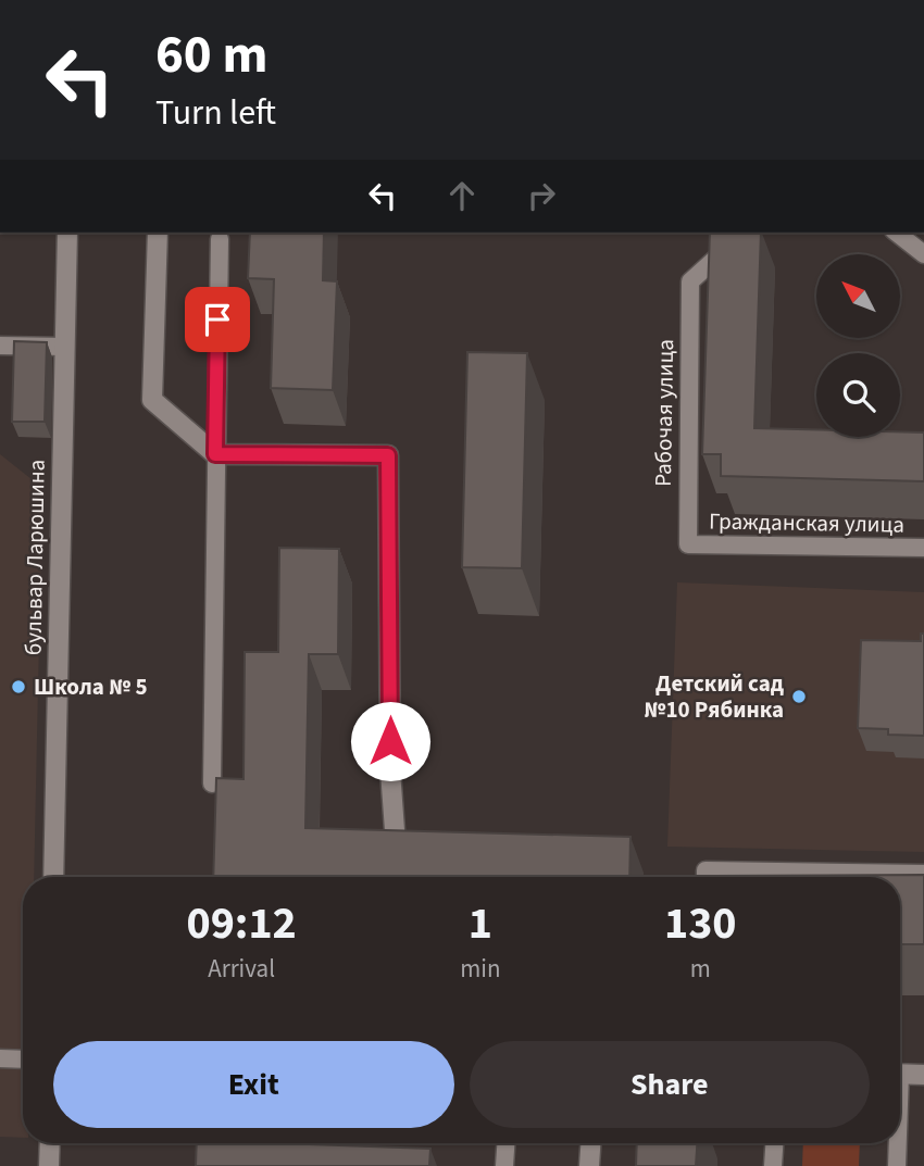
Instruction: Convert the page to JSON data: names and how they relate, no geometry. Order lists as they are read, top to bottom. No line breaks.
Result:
{"streets":{"street":["бульвар Ларюшина"],"lane":["Рабочая улица","Гражданская улица"]},"crossings":[["Рабочая улица","Гражданская улица"]],"places":["Школа № 5","Детский сад №10 Рябинка"],"north":"top left","page":{"turn":["60 m","Turn left"],"eta":["09:12","Arrival","1","min","130","m"],"buttons":["Exit","Share"]}}
